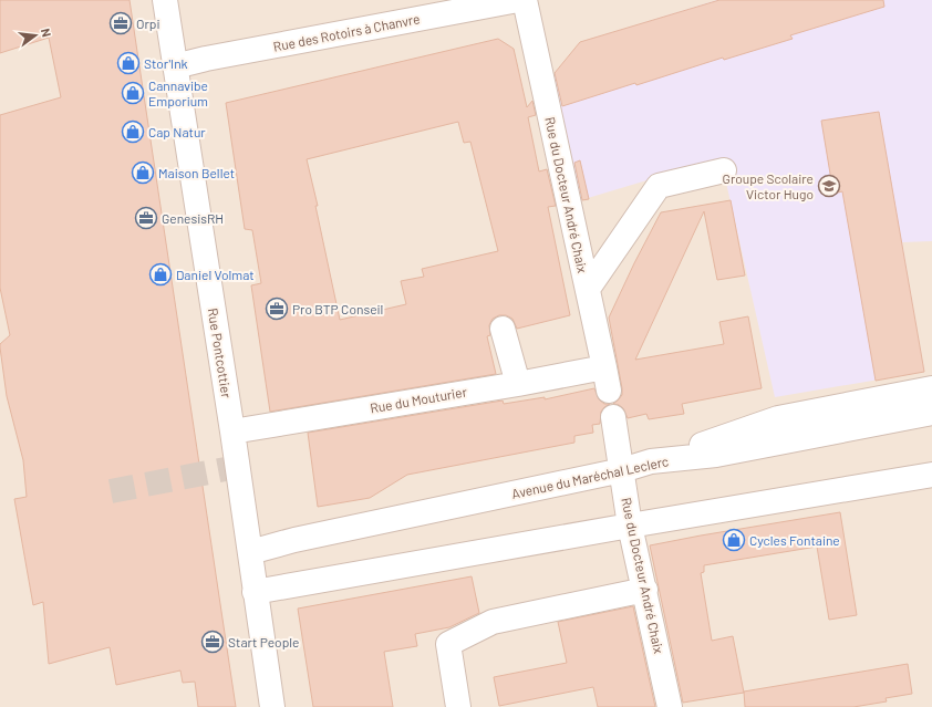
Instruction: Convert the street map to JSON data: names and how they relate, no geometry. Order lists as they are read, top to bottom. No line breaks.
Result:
{"streets":{"street":["Rue des Rotoirs à Chanvre","Rue du Docteur André Chaix","Rue Pontcottier","Rue du Mouturier","Avenue du Maréchal Leclerc"]},"crossings":[["Rue des Rotoirs à Chanvre","Rue Pontcottier"],["Rue du Docteur André Chaix","Rue du Mouturier"],["Rue du Docteur André Chaix","Avenue du Maréchal Leclerc"],["Rue Pontcottier","Rue du Mouturier"],["Rue Pontcottier","Avenue du Maréchal Leclerc"]],"places":{"office":["Orpi","GenesisRH","Pro BTP Conseil","Start People"],"shop":["Stor'Ink","Cannavibe Emporium","Cap Natur","Maison Bellet","Daniel Volmat","Cycles Fontaine"],"school or university":["Groupe Scolaire Victor Hugo"]},"north":"right"}
